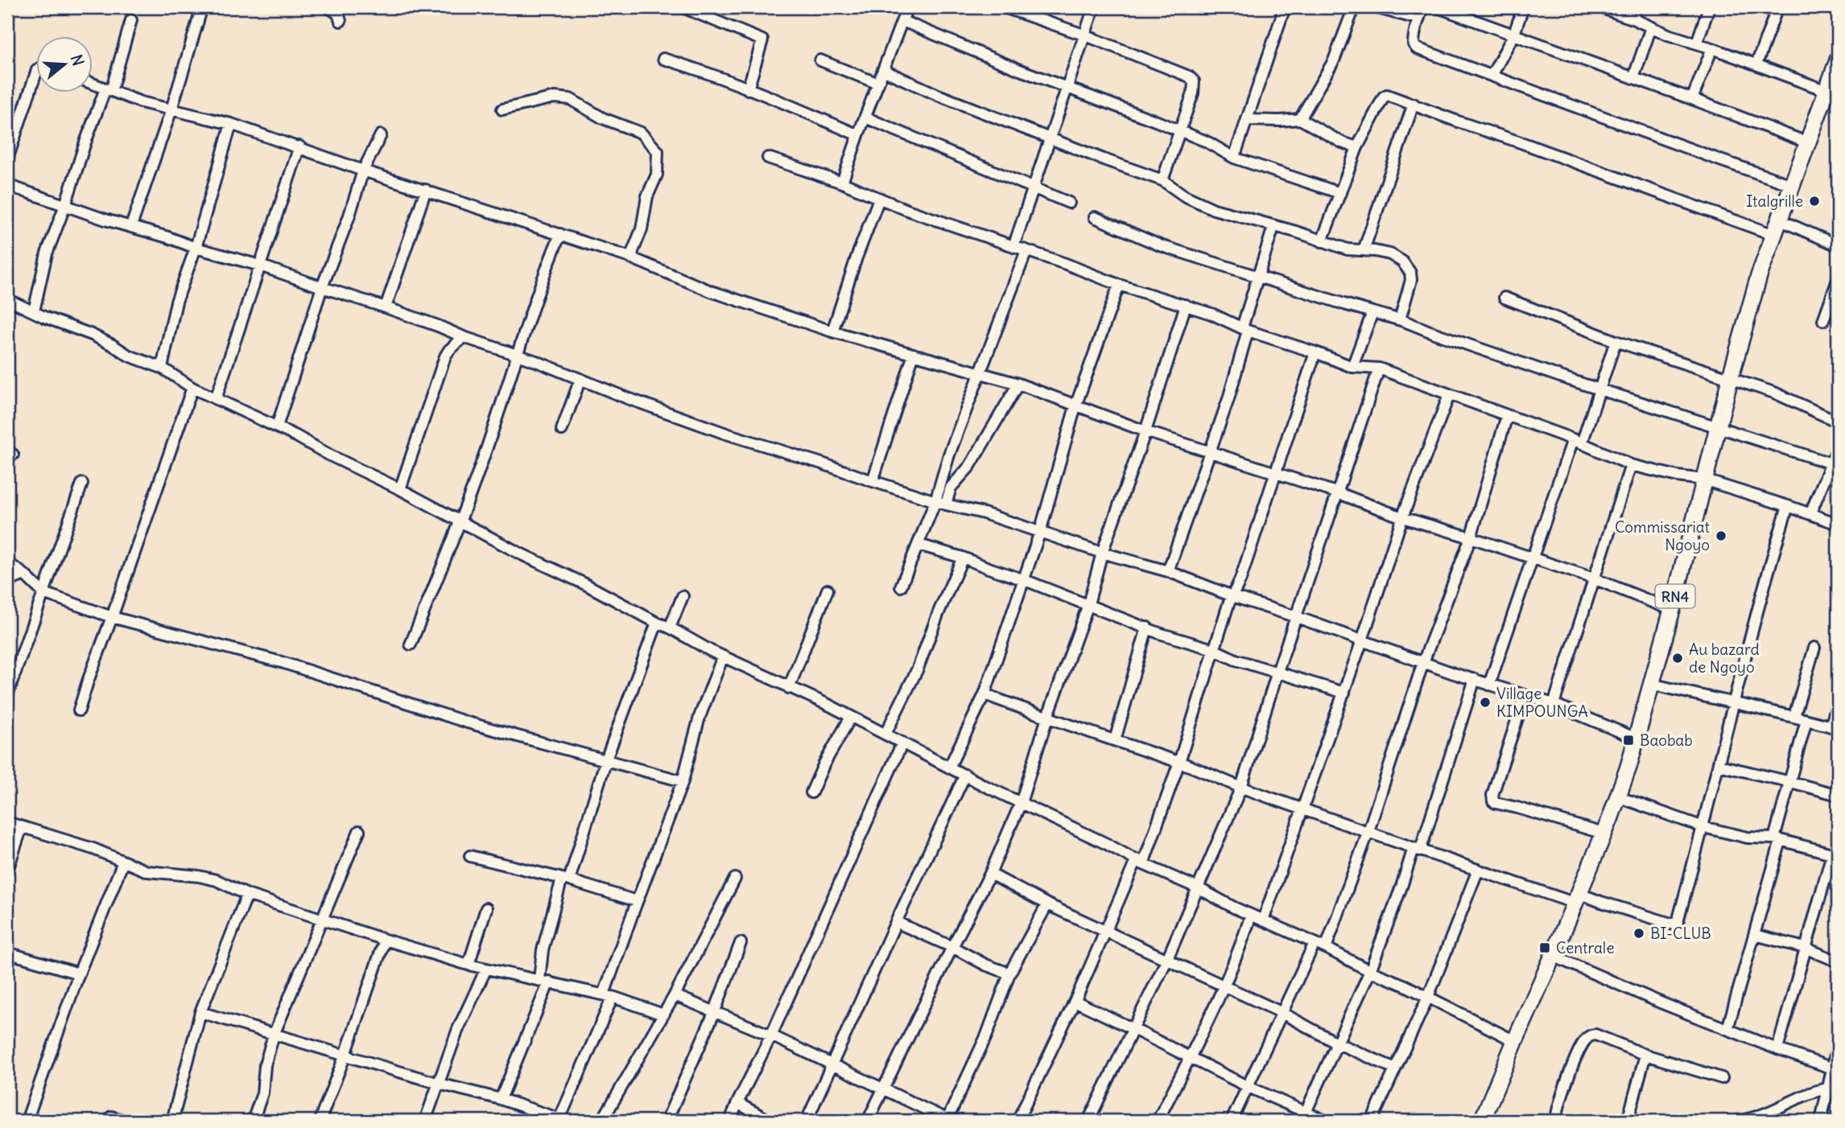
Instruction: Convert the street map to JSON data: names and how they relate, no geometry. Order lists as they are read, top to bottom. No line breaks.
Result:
{"streets":{"highway":["RN4"]},"places":{"other":["Italgrille","Commissariat Ngoyo","Au bazard de Ngoyo","Village KIMPOUNGA","BI-CLUB"],"transit":["Baobab","Centrale"]},"north":"right"}
